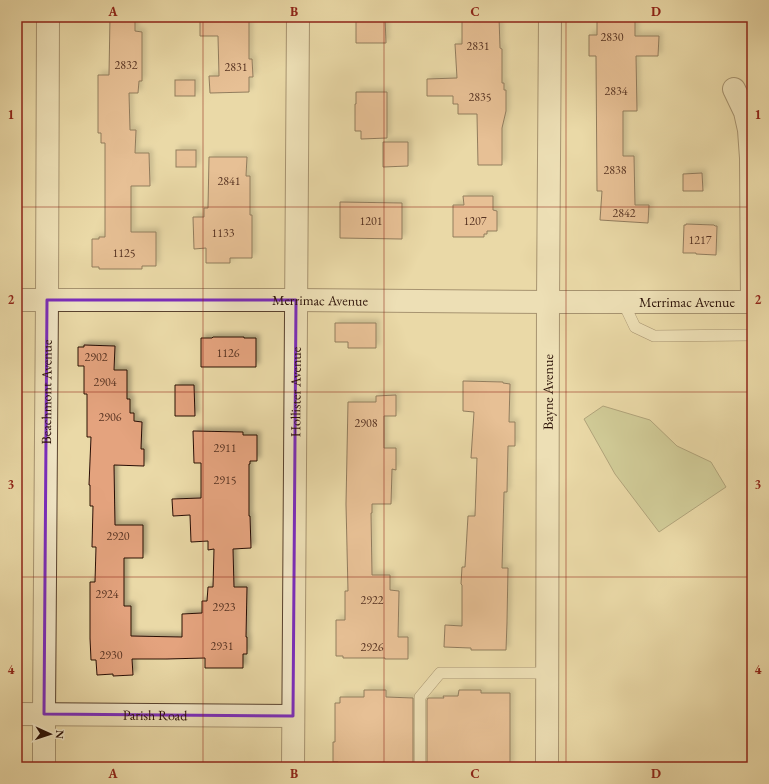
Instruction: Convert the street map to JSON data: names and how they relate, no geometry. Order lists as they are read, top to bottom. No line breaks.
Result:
{"streets":{"street":["Merrimac Avenue","Beachmont Avenue","Hollister Avenue","Bayne Avenue","Parish Road"]},"crossings":[["Merrimac Avenue","Beachmont Avenue"],["Merrimac Avenue","Hollister Avenue"],["Merrimac Avenue","Bayne Avenue"],["Beachmont Avenue","Parish Road"],["Hollister Avenue","Parish Road"]],"house_numbers":["2830","2831","2832","2831","2834","2835","2838","2841","2842","1201","1207","1133","1217","1125","1126","2902","2904","2906","2908","2911","2915","2920","2924","2922","2923","2931","2926","2930"],"north":"right","grid":{"columns":["A","B","C","D"],"rows":["1","2","3","4"]}}
